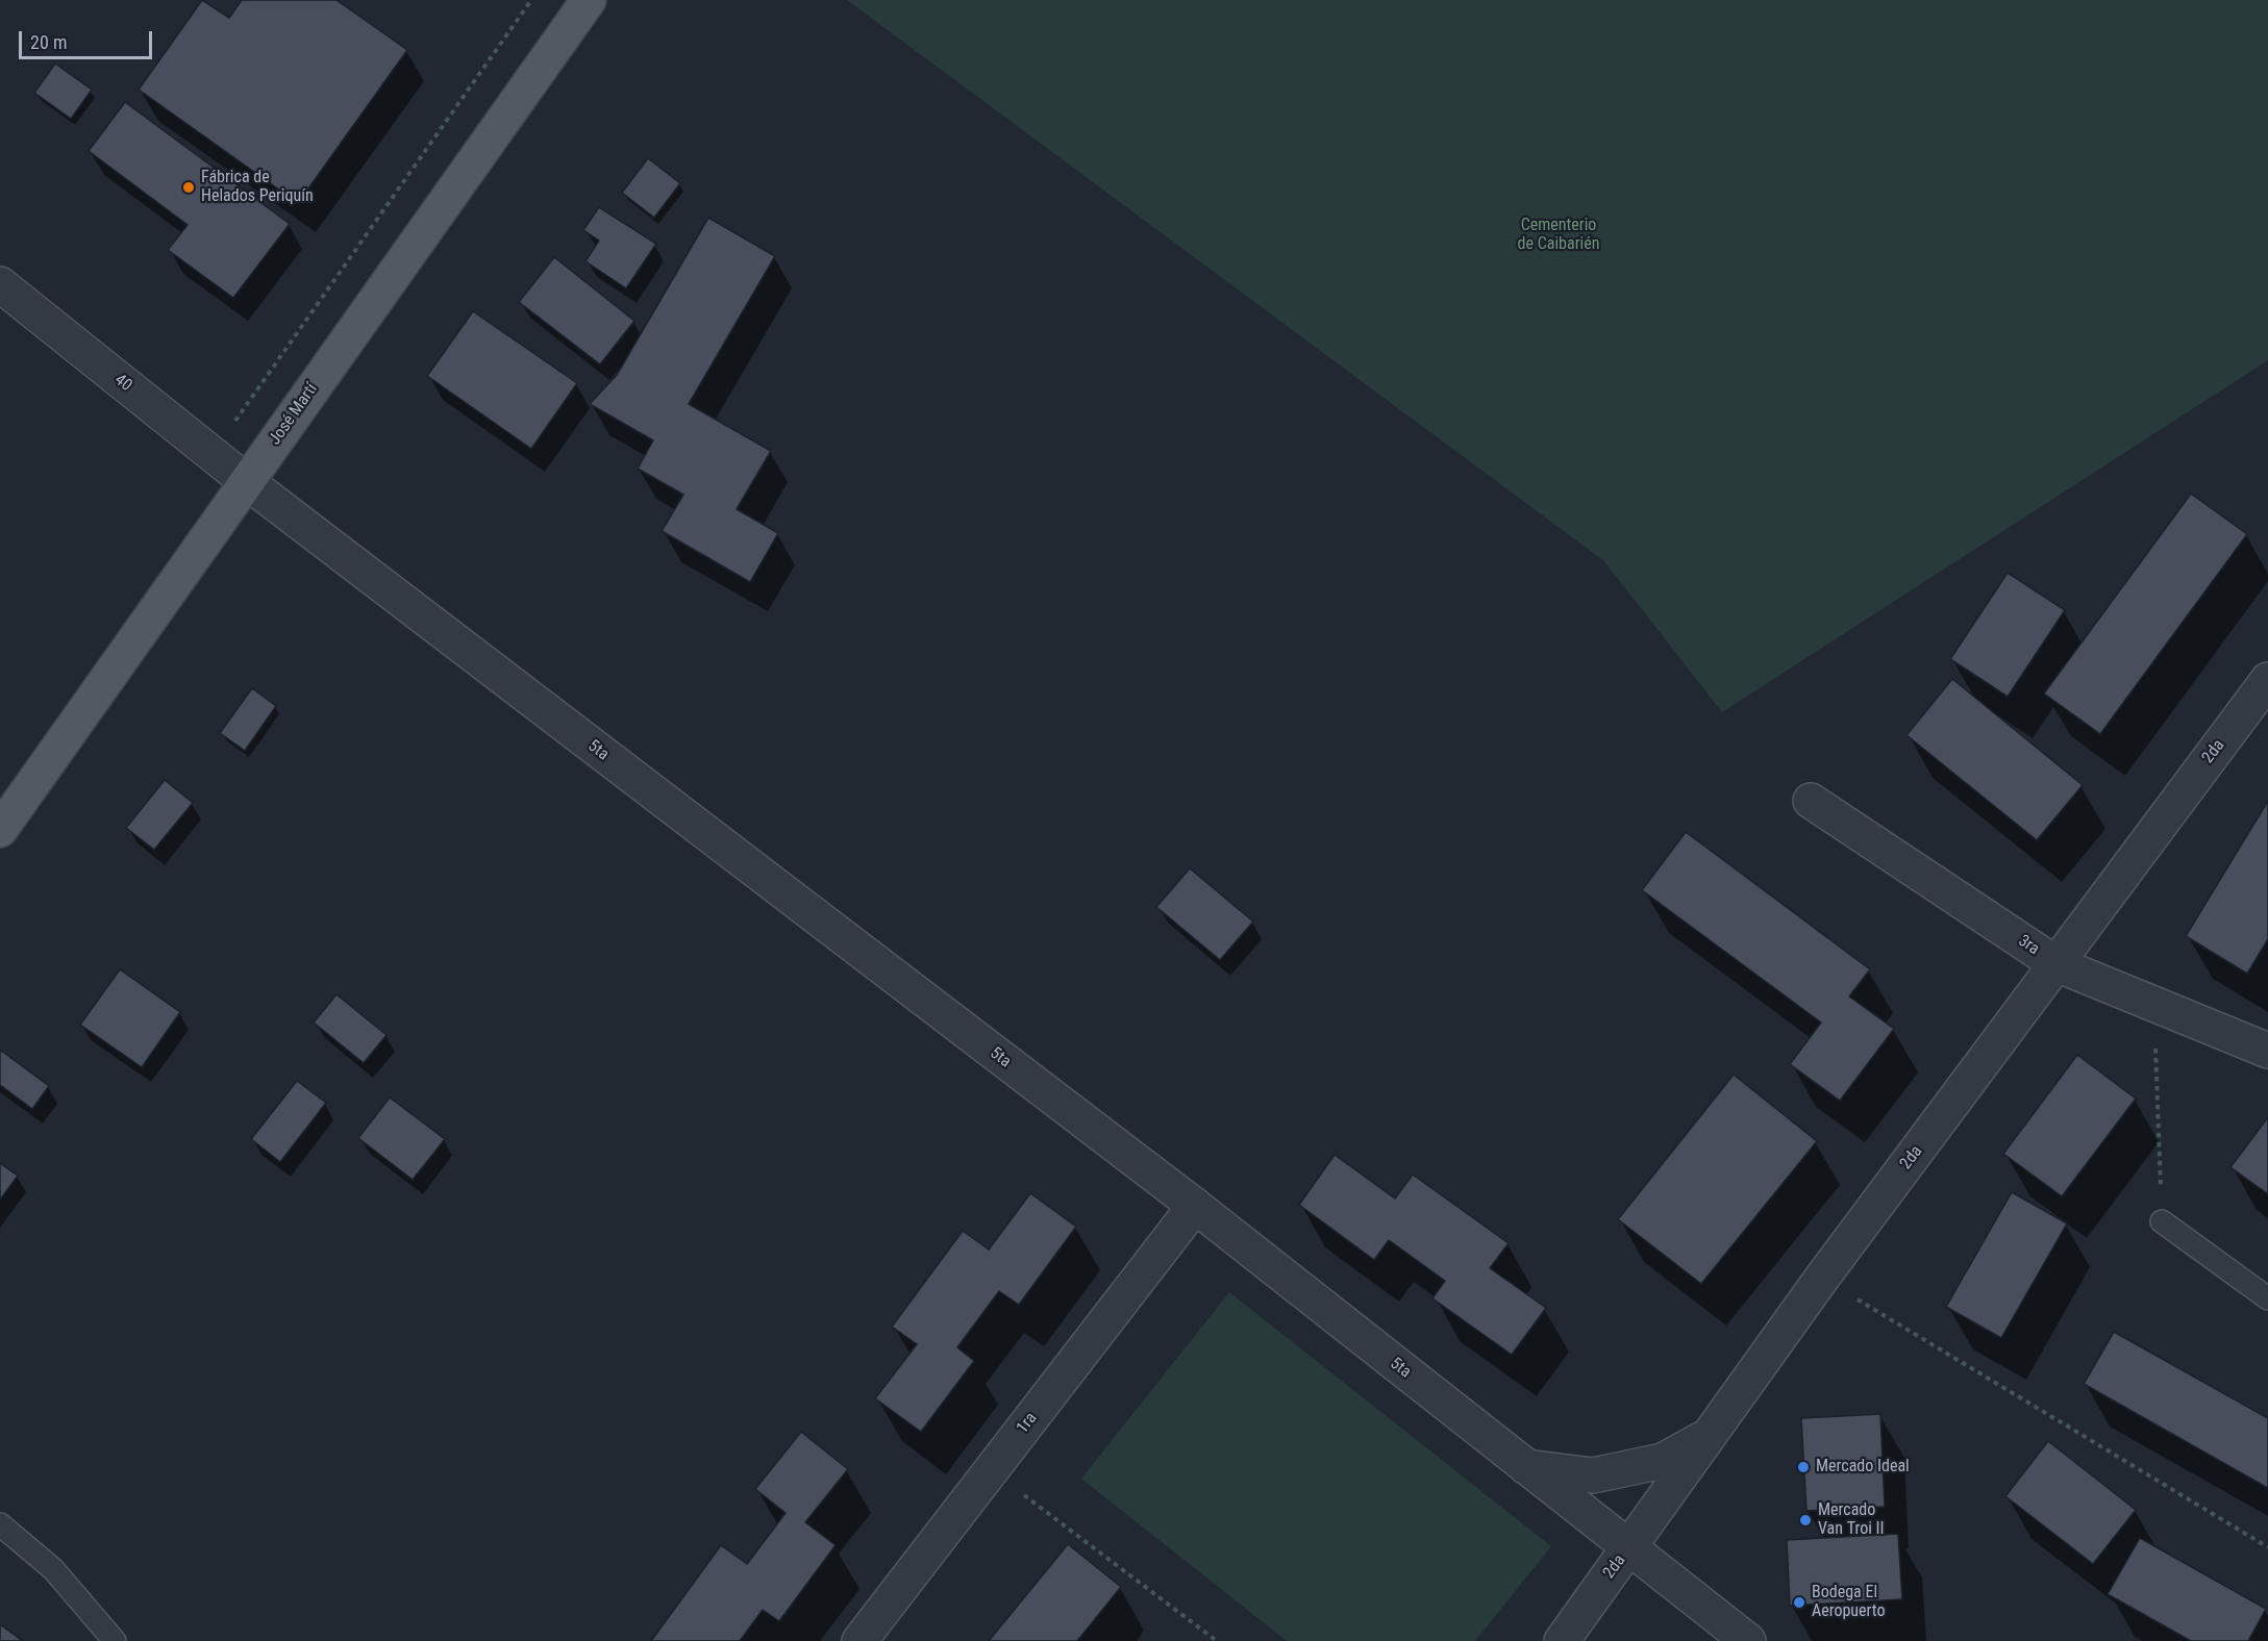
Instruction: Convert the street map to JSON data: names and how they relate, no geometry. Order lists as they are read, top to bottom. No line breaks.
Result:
{"streets":{"main road":["José Martí"],"street":["40","5ta","2da","3ra","1ra"]},"crossings":[["40","José Martí"],["40","5ta"],["José Martí","5ta"],["5ta","2da"],["5ta","1ra"],["2da","3ra"]],"parks":["Cementerio de Caibarién"],"places":["Fábrica de Helados Periquín","Mercado Ideal","Mercado Van Troi II","Bodega El Aeropuerto"],"scale_bar":"20 m"}
